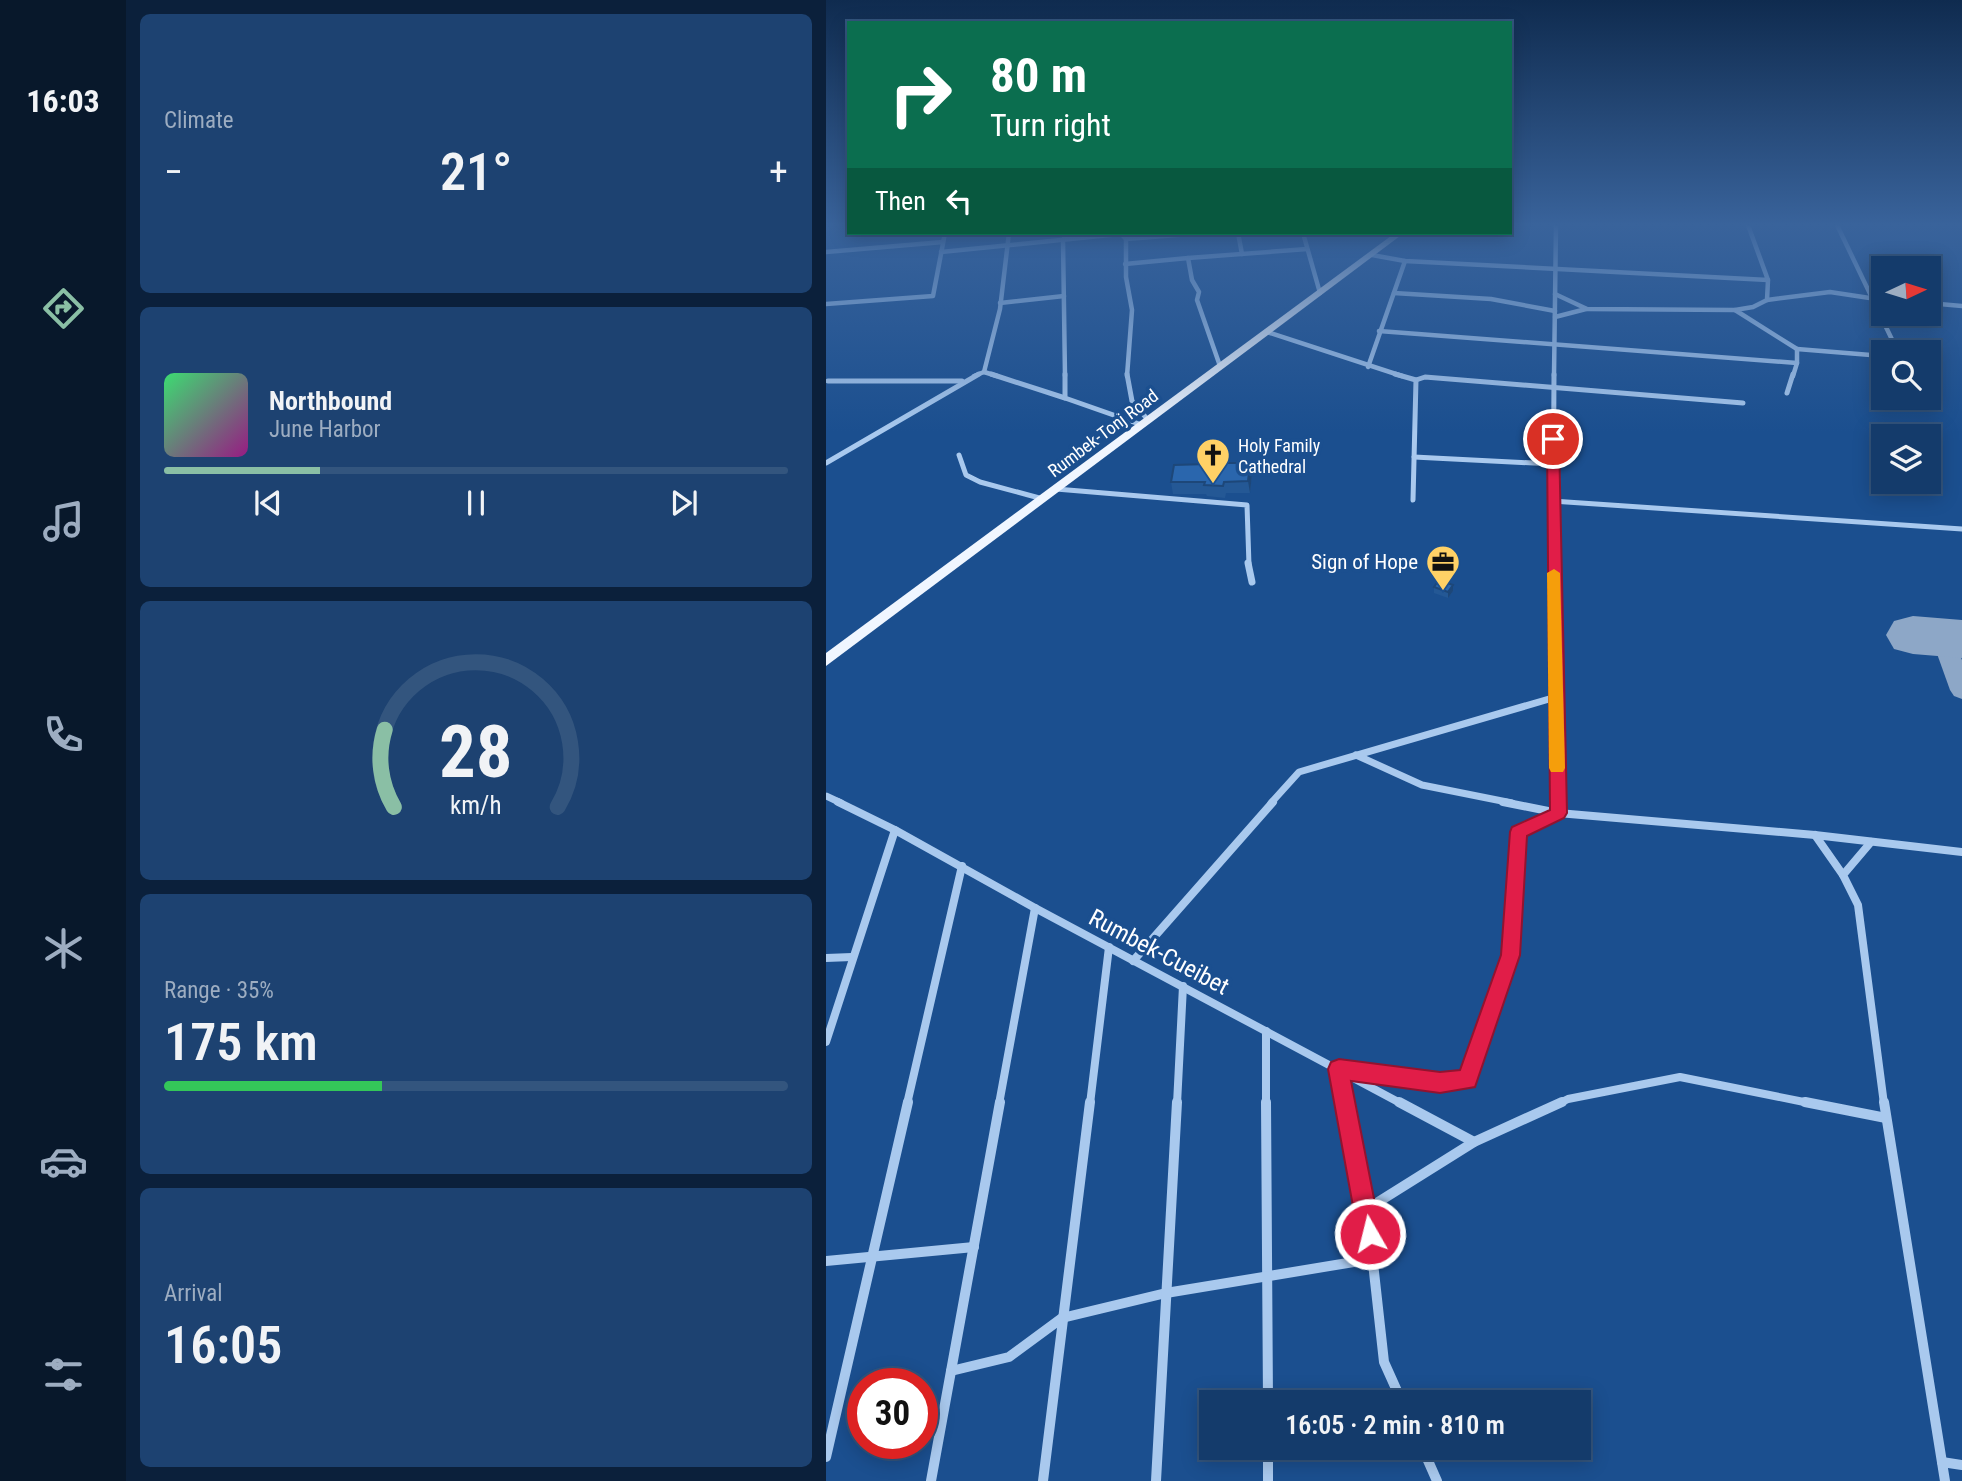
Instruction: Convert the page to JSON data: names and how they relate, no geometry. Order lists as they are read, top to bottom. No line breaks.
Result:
{"streets":{"main road":["Rumbek-Tonj Road"],"street":["Rumbek-Cueibet"]},"places":{"church":["Holy Family Cathedral"],"office":["Sign of Hope"]},"north":"right","page":{"tabs":"16:03","tile":["Climate",["Range · 35%","175 km"],["Arrival","16:05"]],"turn":["80 m","Turn right"],"heat":["−","21°","+"],"then":"Then","song":["Northbound","June Harbor"],"limit":"30","trip":"16:05 · 2 min · 810 m","gauge":["28","km/h"]}}
